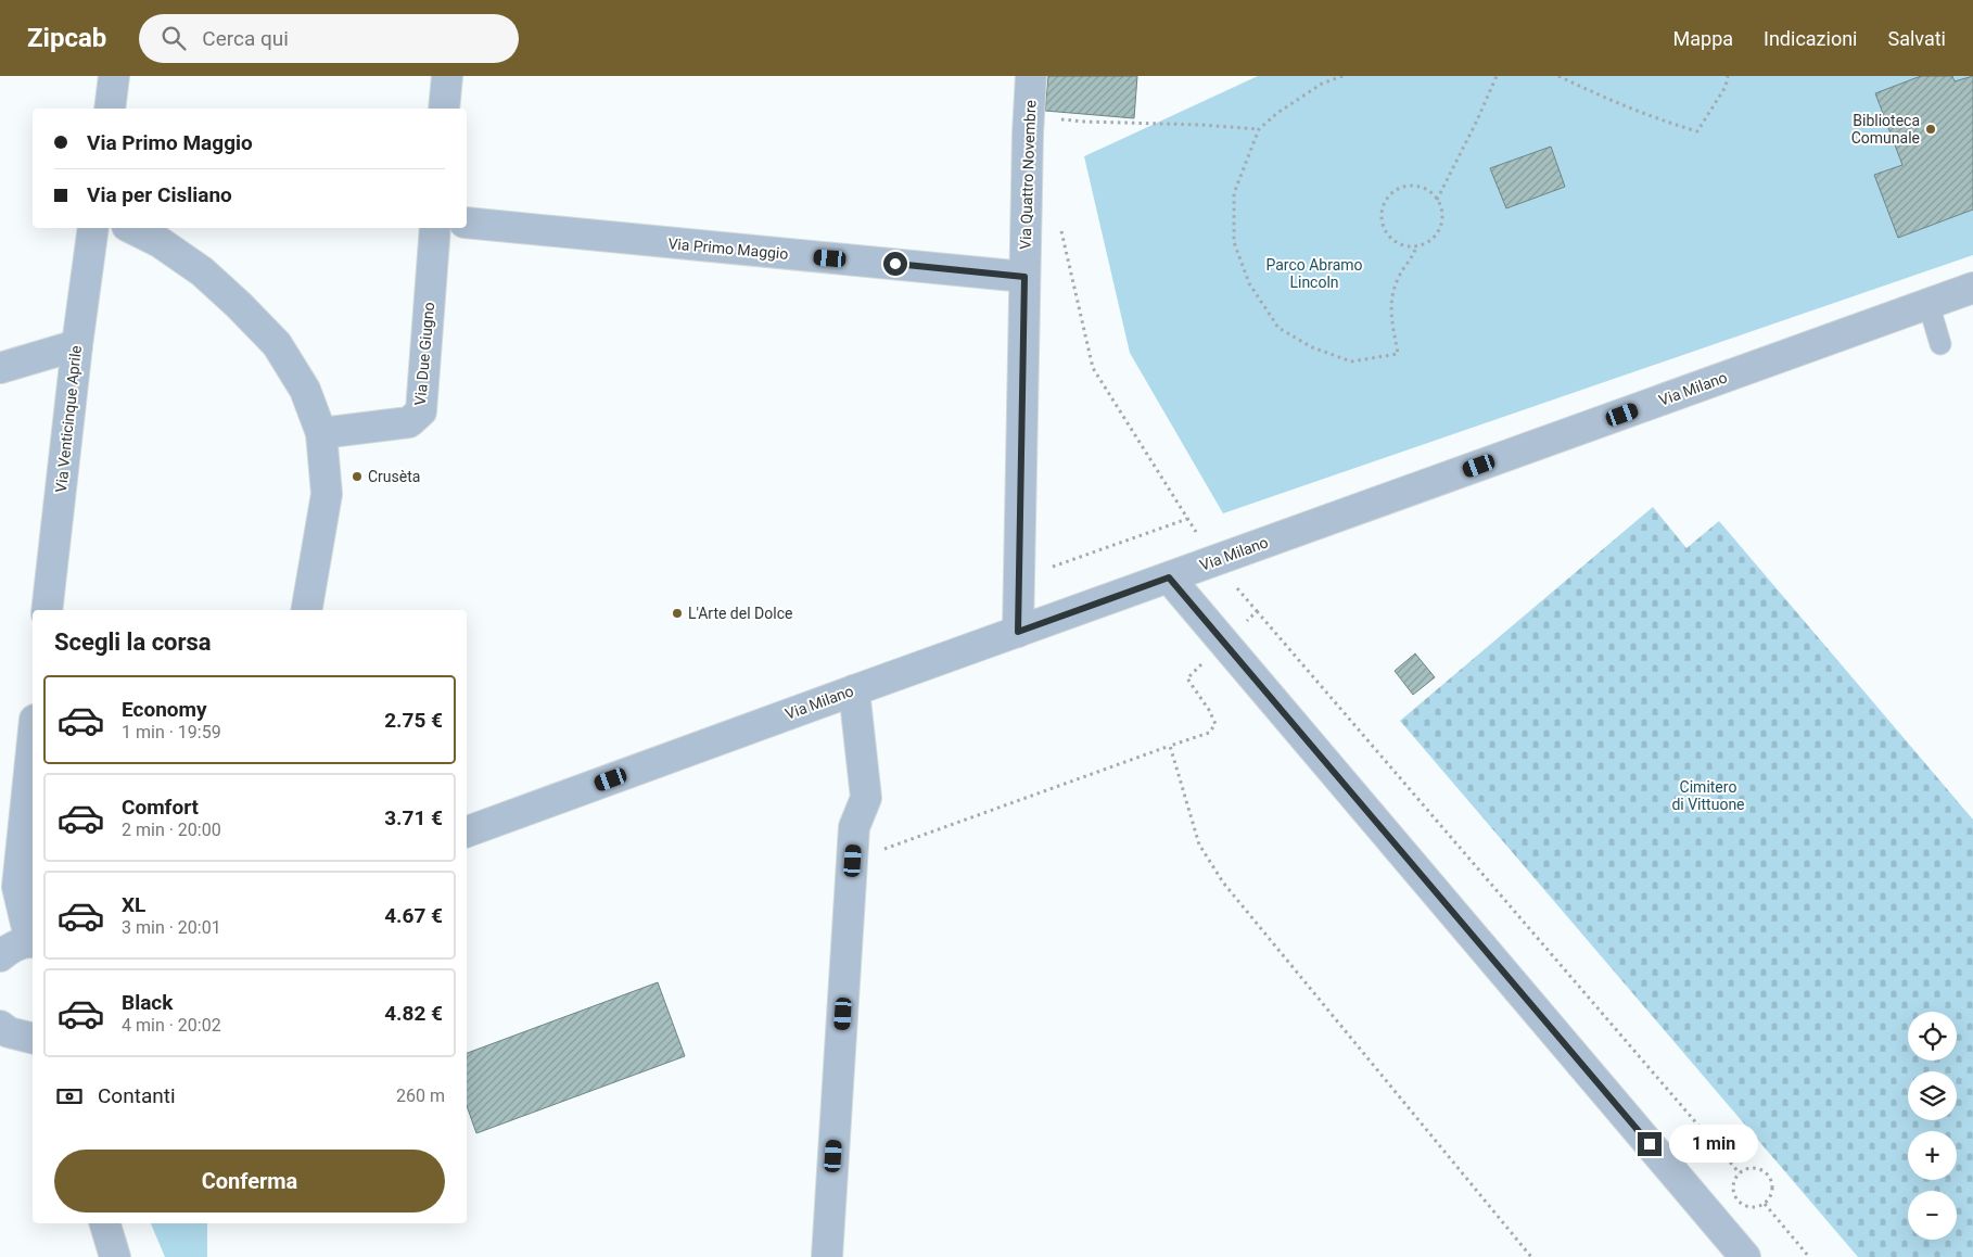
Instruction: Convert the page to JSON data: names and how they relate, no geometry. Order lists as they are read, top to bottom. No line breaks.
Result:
{"streets":{"street":["Via Quattro Novembre","Via Primo Maggio","Via Due Giugno","Via Milano","Via Venticinque Aprile"]},"crossings":[["Via Quattro Novembre","Via Primo Maggio"],["Via Quattro Novembre","Via Milano"]],"parks":["Parco Abramo Lincoln","Cimitero di Vittuone"],"places":["Biblioteca Comunale","Crusèta","L'Arte del Dolce"],"page":{"header":"Zipcab","search":"Cerca qui","nav":["Mappa","Indicazioni","Salvati"],"banner":["Via Primo Maggio","Via per Cisliano"],"heading":"Scegli la corsa","list":[{"name":"Economy","note":"1 min · 19:59","value":"2.75 €"},{"name":"Comfort","note":"2 min · 20:00","value":"3.71 €"},{"name":"XL","note":"3 min · 20:01","value":"4.67 €"},{"name":"Black","note":"4 min · 20:02","value":"4.82 €"}],"map_buttons":["+","−"],"pay":["Contanti","260 m"],"bubble":"1 min","buttons":"Conferma"}}
